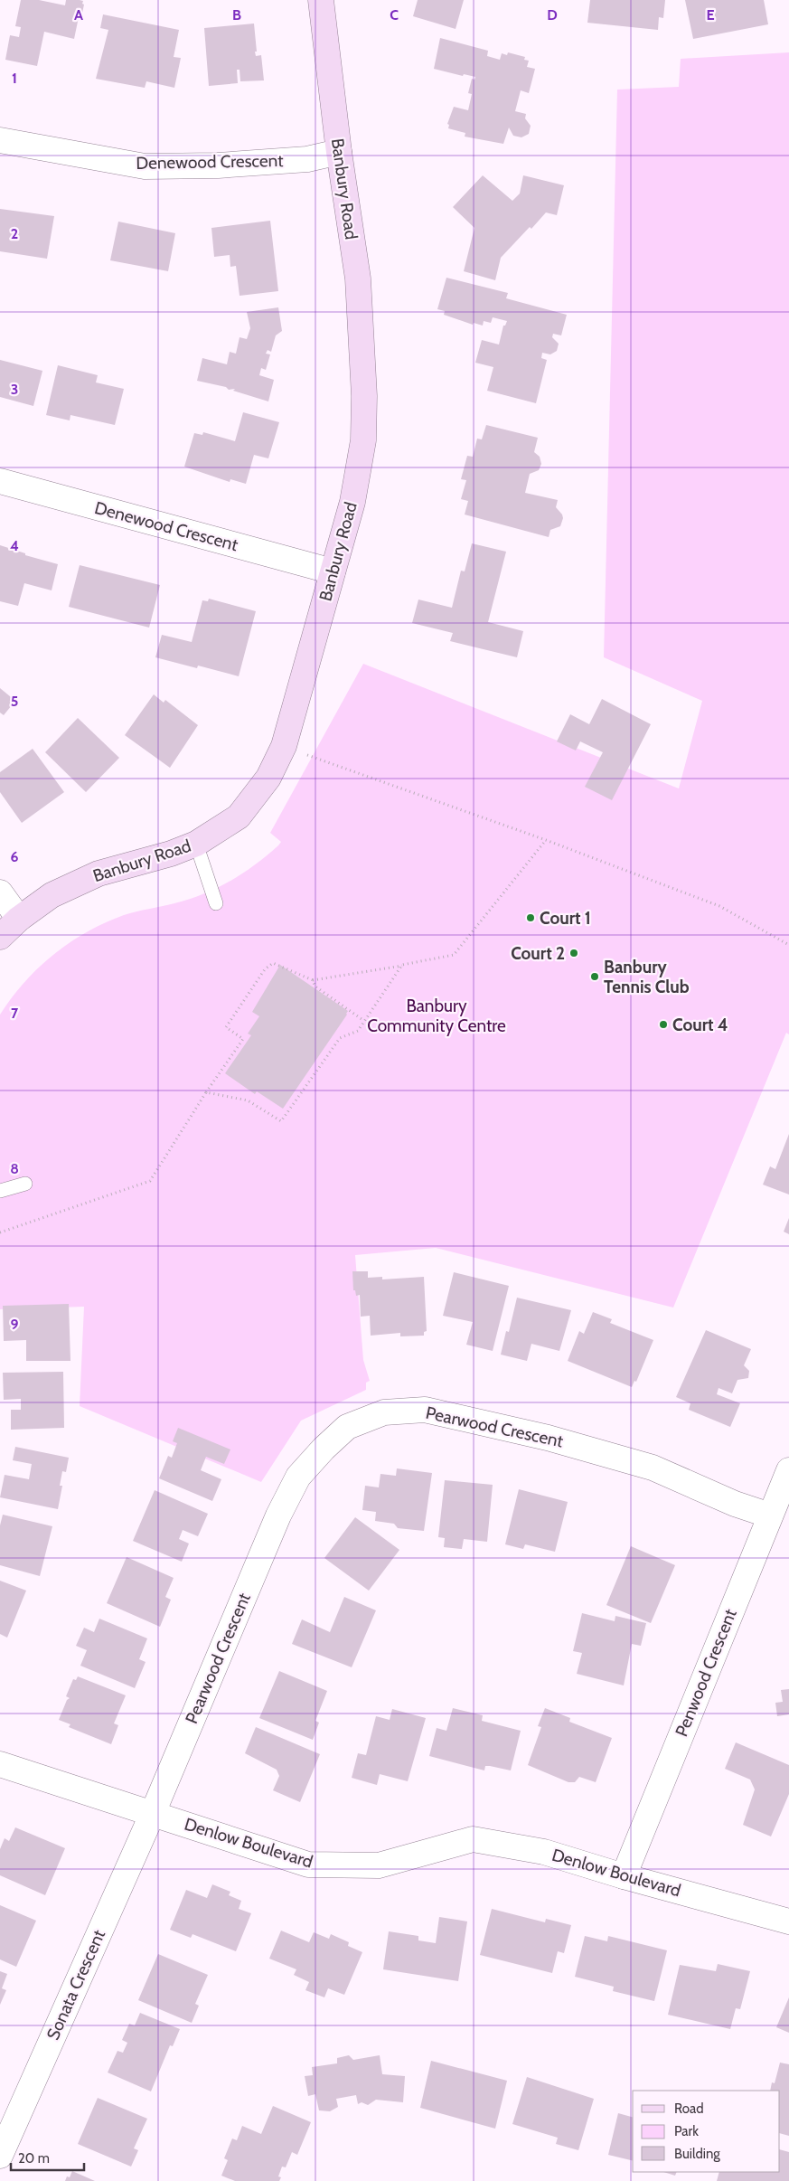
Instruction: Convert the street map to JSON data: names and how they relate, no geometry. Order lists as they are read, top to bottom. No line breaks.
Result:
{"streets":{"street":["Denewood Crescent","Banbury Road","Pearwood Crescent","Penwood Crescent","Denlow Boulevard","Sonata Crescent"]},"crossings":[["Denewood Crescent","Banbury Road"],["Pearwood Crescent","Penwood Crescent"],["Pearwood Crescent","Denlow Boulevard"],["Pearwood Crescent","Sonata Crescent"],["Penwood Crescent","Denlow Boulevard"],["Denlow Boulevard","Sonata Crescent"]],"parks":["Banbury Community Centre"],"places":["Court 1","Court 2","Banbury Tennis Club","Court 4"],"legend":["Road","Park","Building"],"scale_bar":"20 m","grid":{"columns":["A","B","C","D","E"],"rows":["1","2","3","4","5","6","7","8","9"]}}
